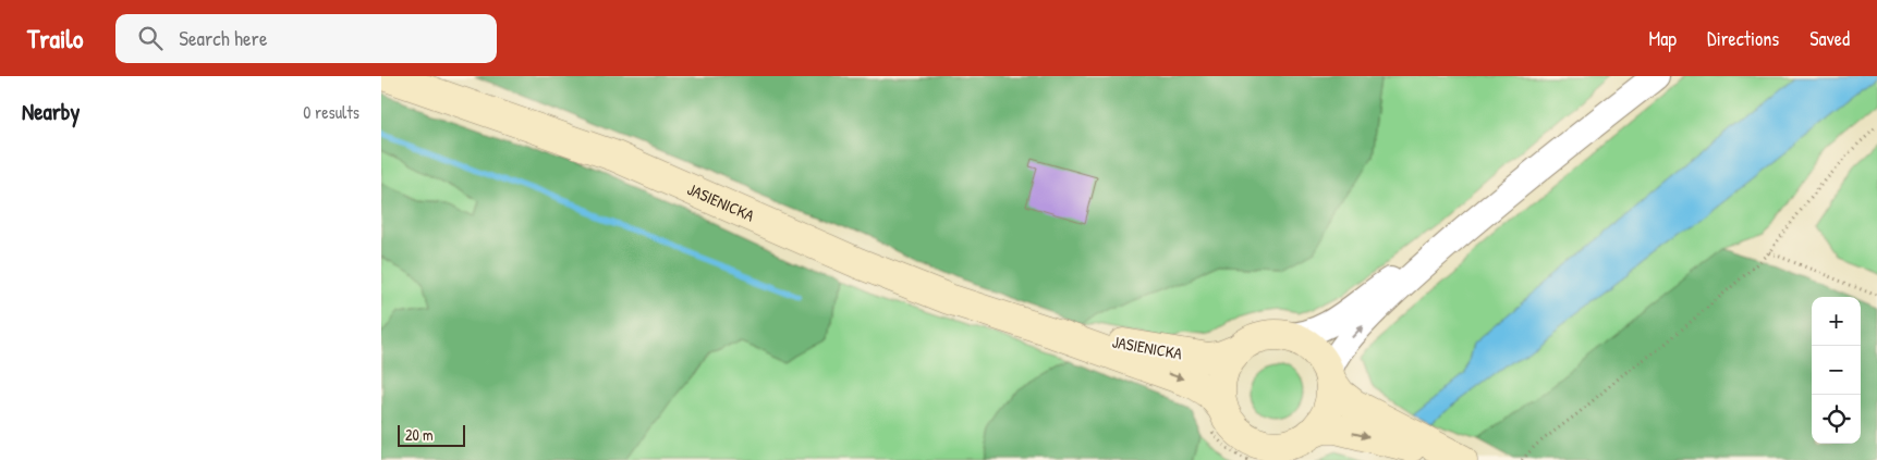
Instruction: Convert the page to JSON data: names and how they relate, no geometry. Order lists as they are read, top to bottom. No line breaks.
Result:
{"streets":{"main road":["JASIENICKA"]},"scale_bar":"20 m","page":{"header":"Trailo","search":"Search here","nav":["Map","Directions","Saved"],"heading":["Nearby","0 results"],"map_buttons":["+","−"],"scale":"20 m"}}
